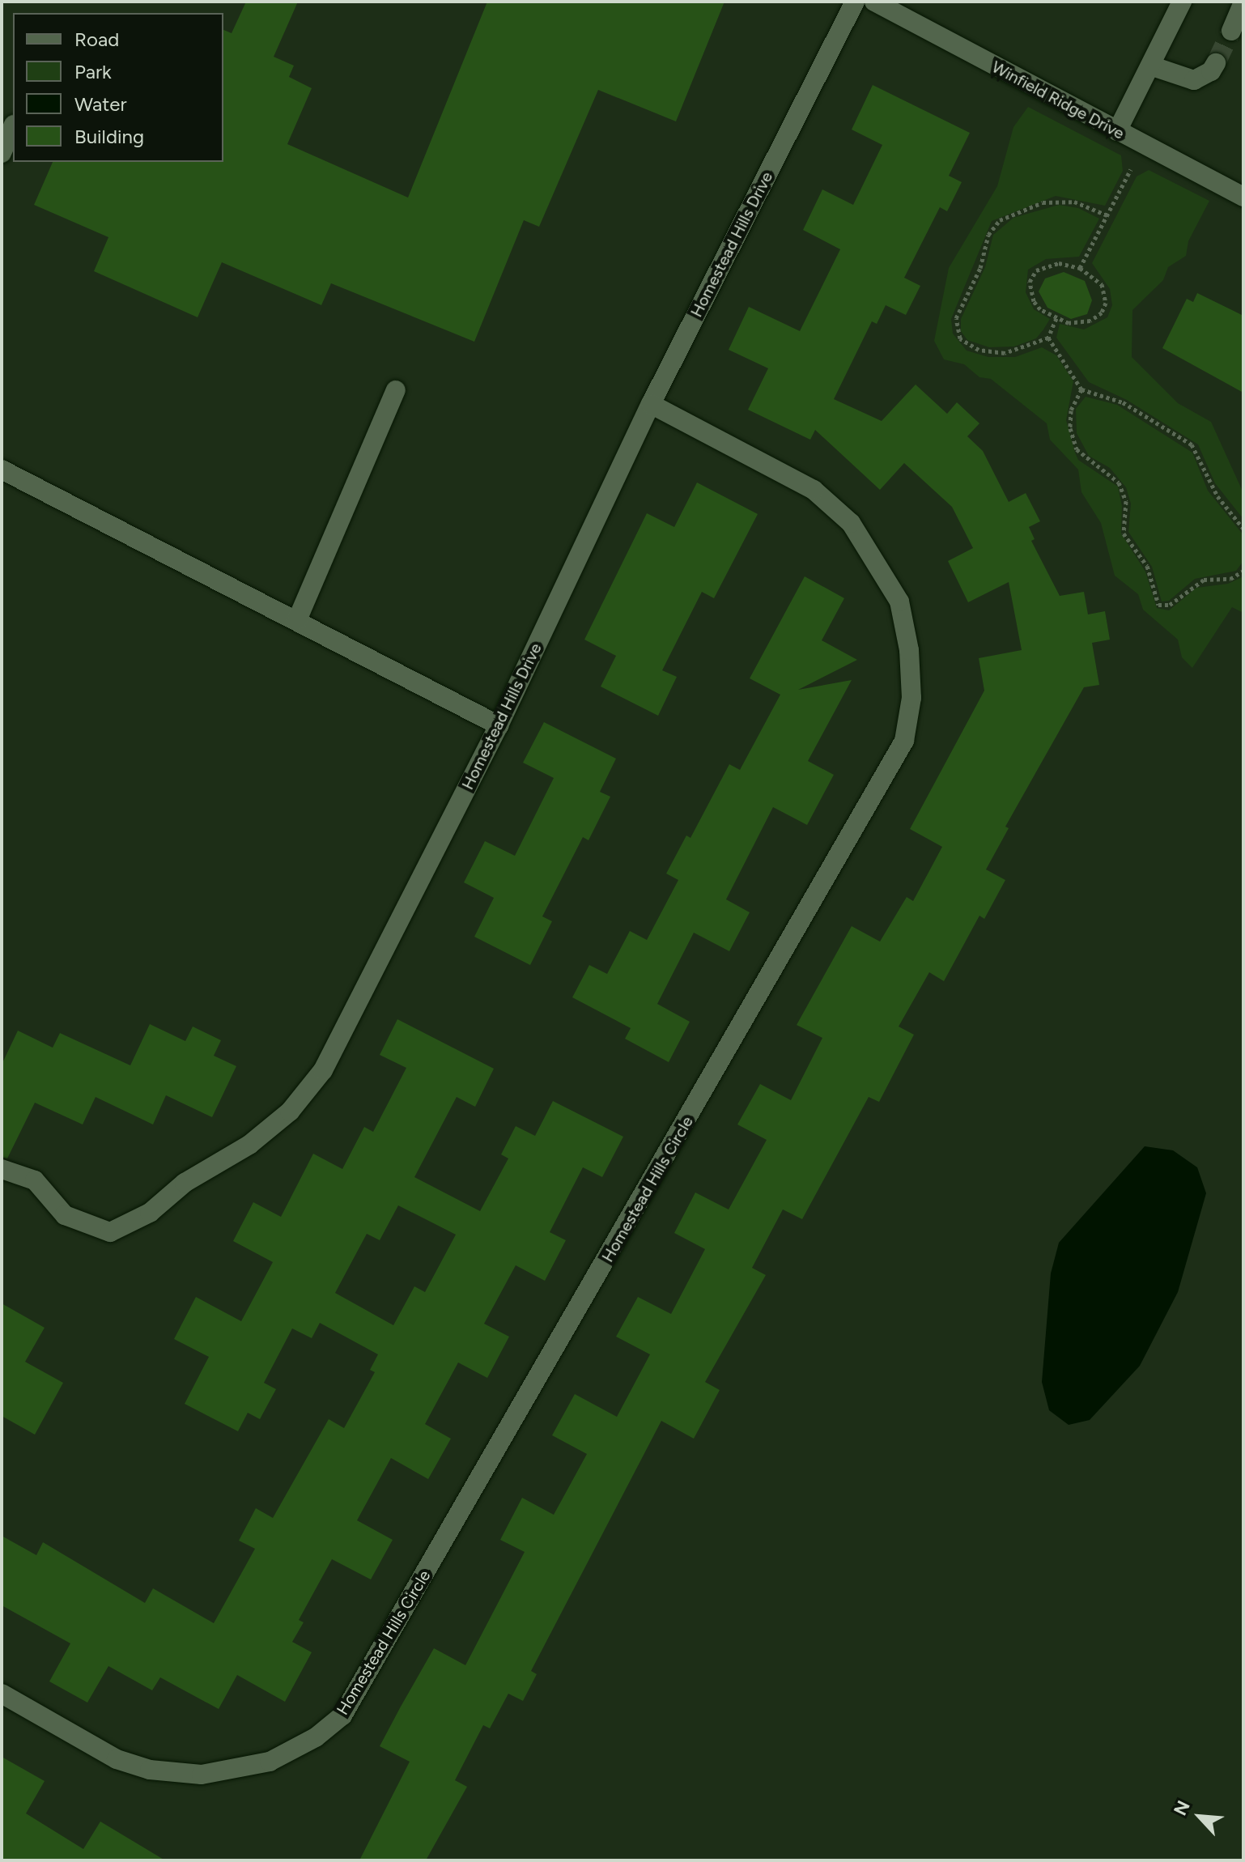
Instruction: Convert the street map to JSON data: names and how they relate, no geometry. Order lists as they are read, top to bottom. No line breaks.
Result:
{"streets":{"street":["Winfield Ridge Drive","Homestead Hills Drive","Homestead Hills Circle"]},"crossings":[["Homestead Hills Drive","Homestead Hills Circle"]],"legend":["Road","Park","Water","Building"],"north":"top left"}
